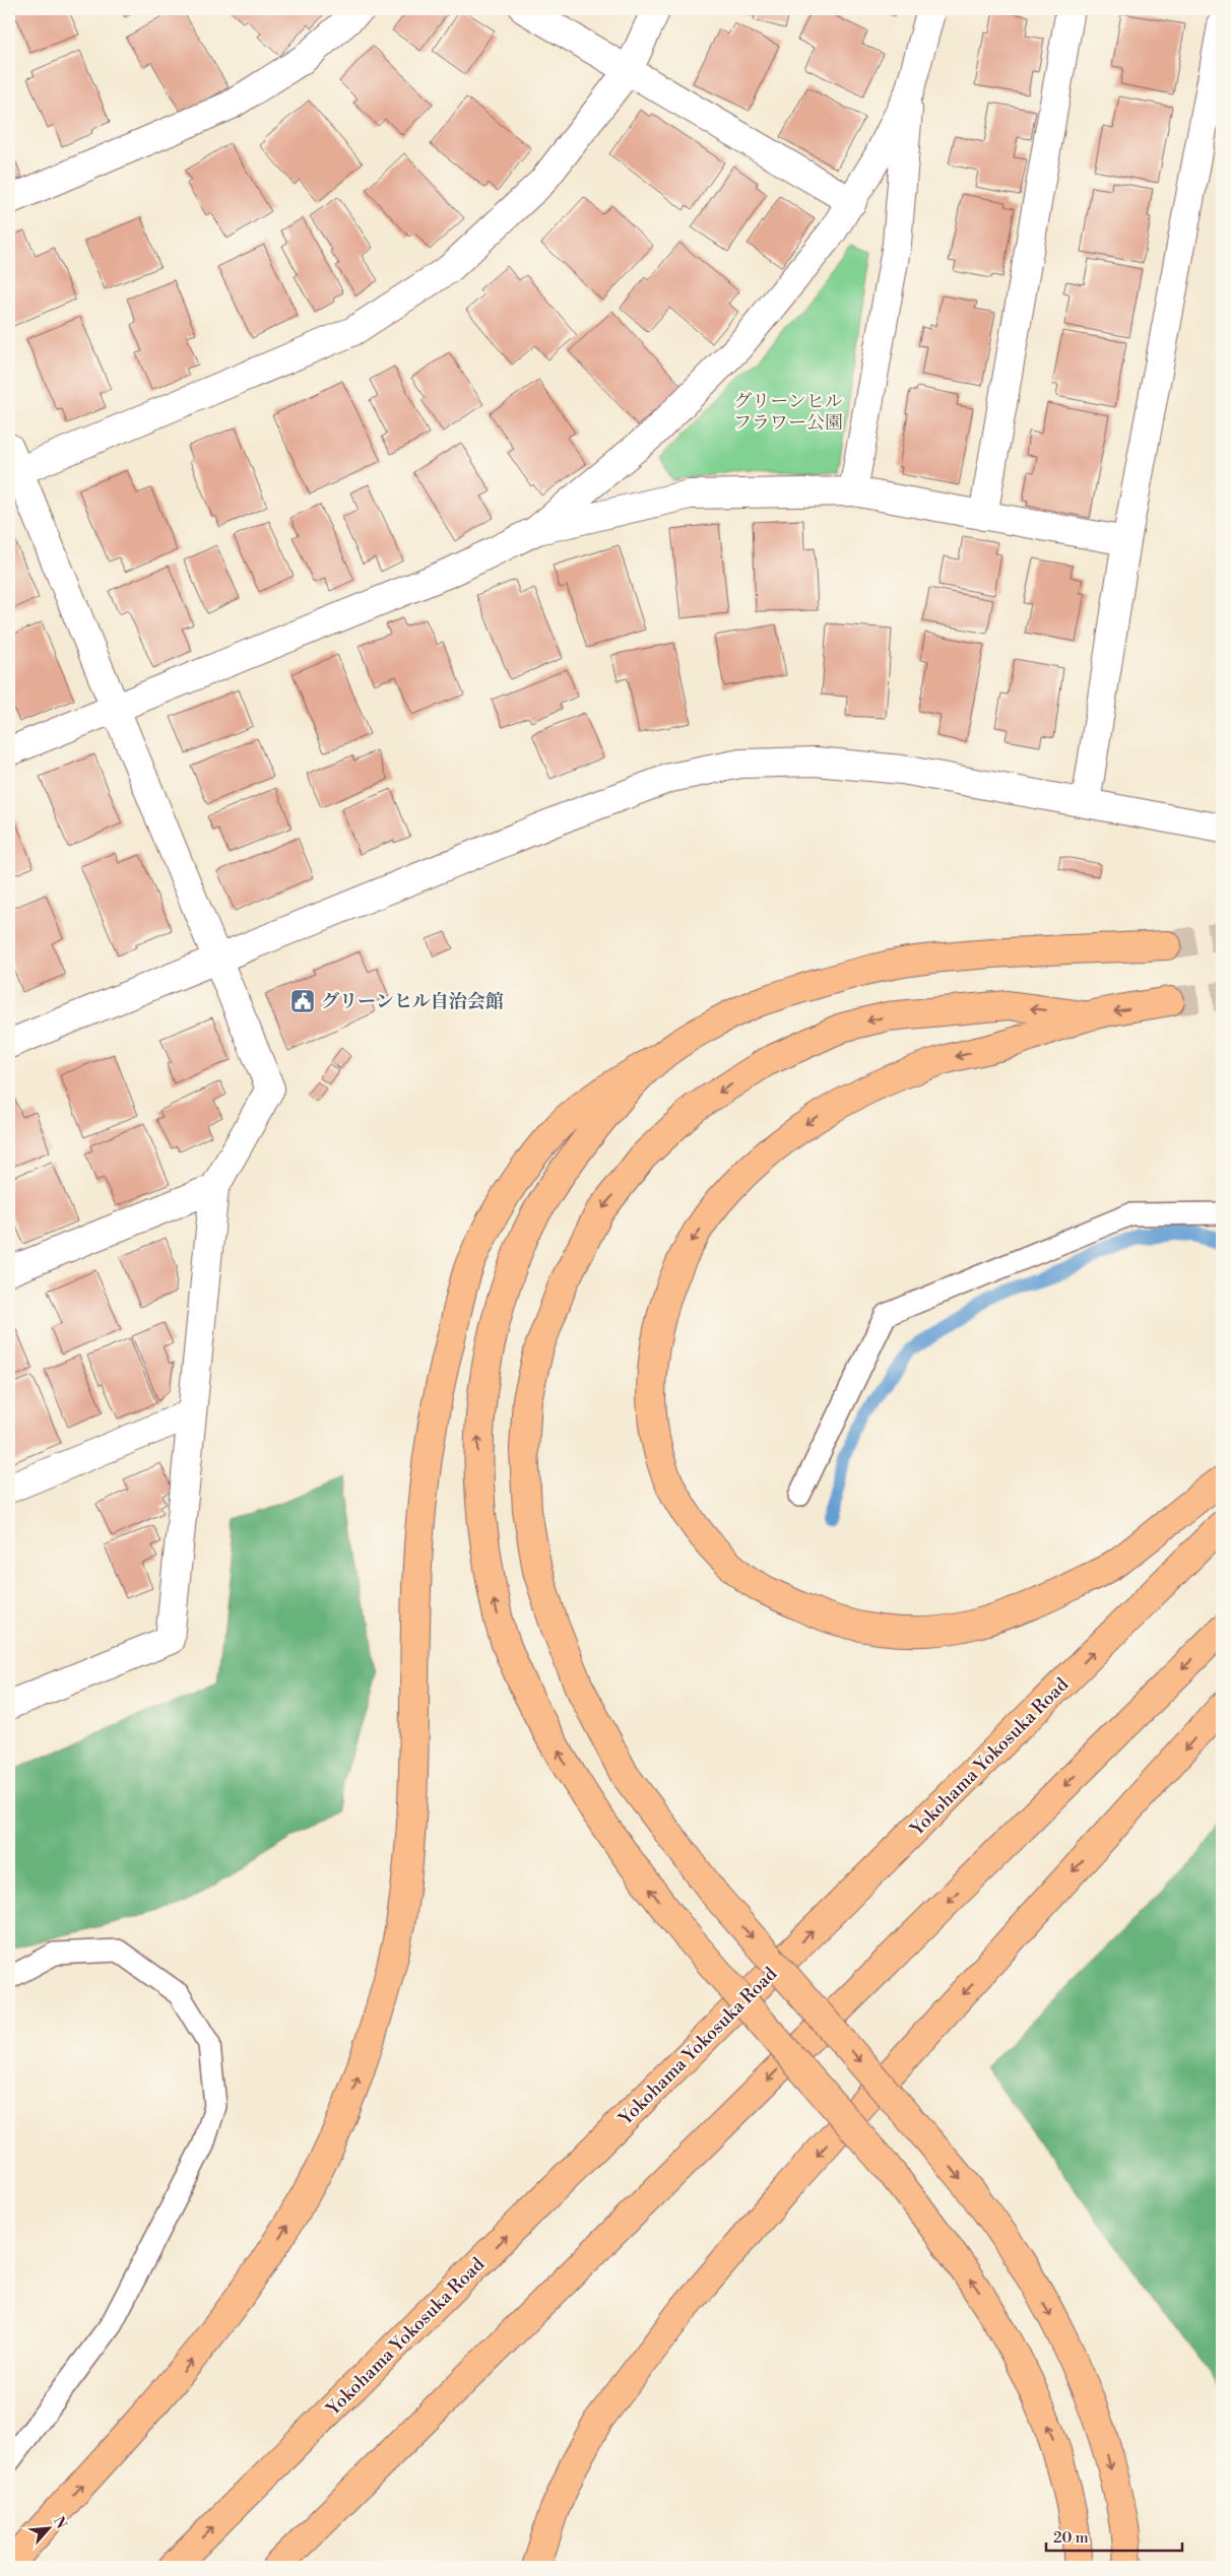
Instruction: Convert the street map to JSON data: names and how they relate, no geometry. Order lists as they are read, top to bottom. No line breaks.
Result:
{"streets":{"highway":["Yokohama Yokosuka Road"]},"parks":["グリーンヒル フラワー公園"],"places":{"public building":["グリーンヒル自治会館"]},"scale_bar":"20 m","north":"top right"}
